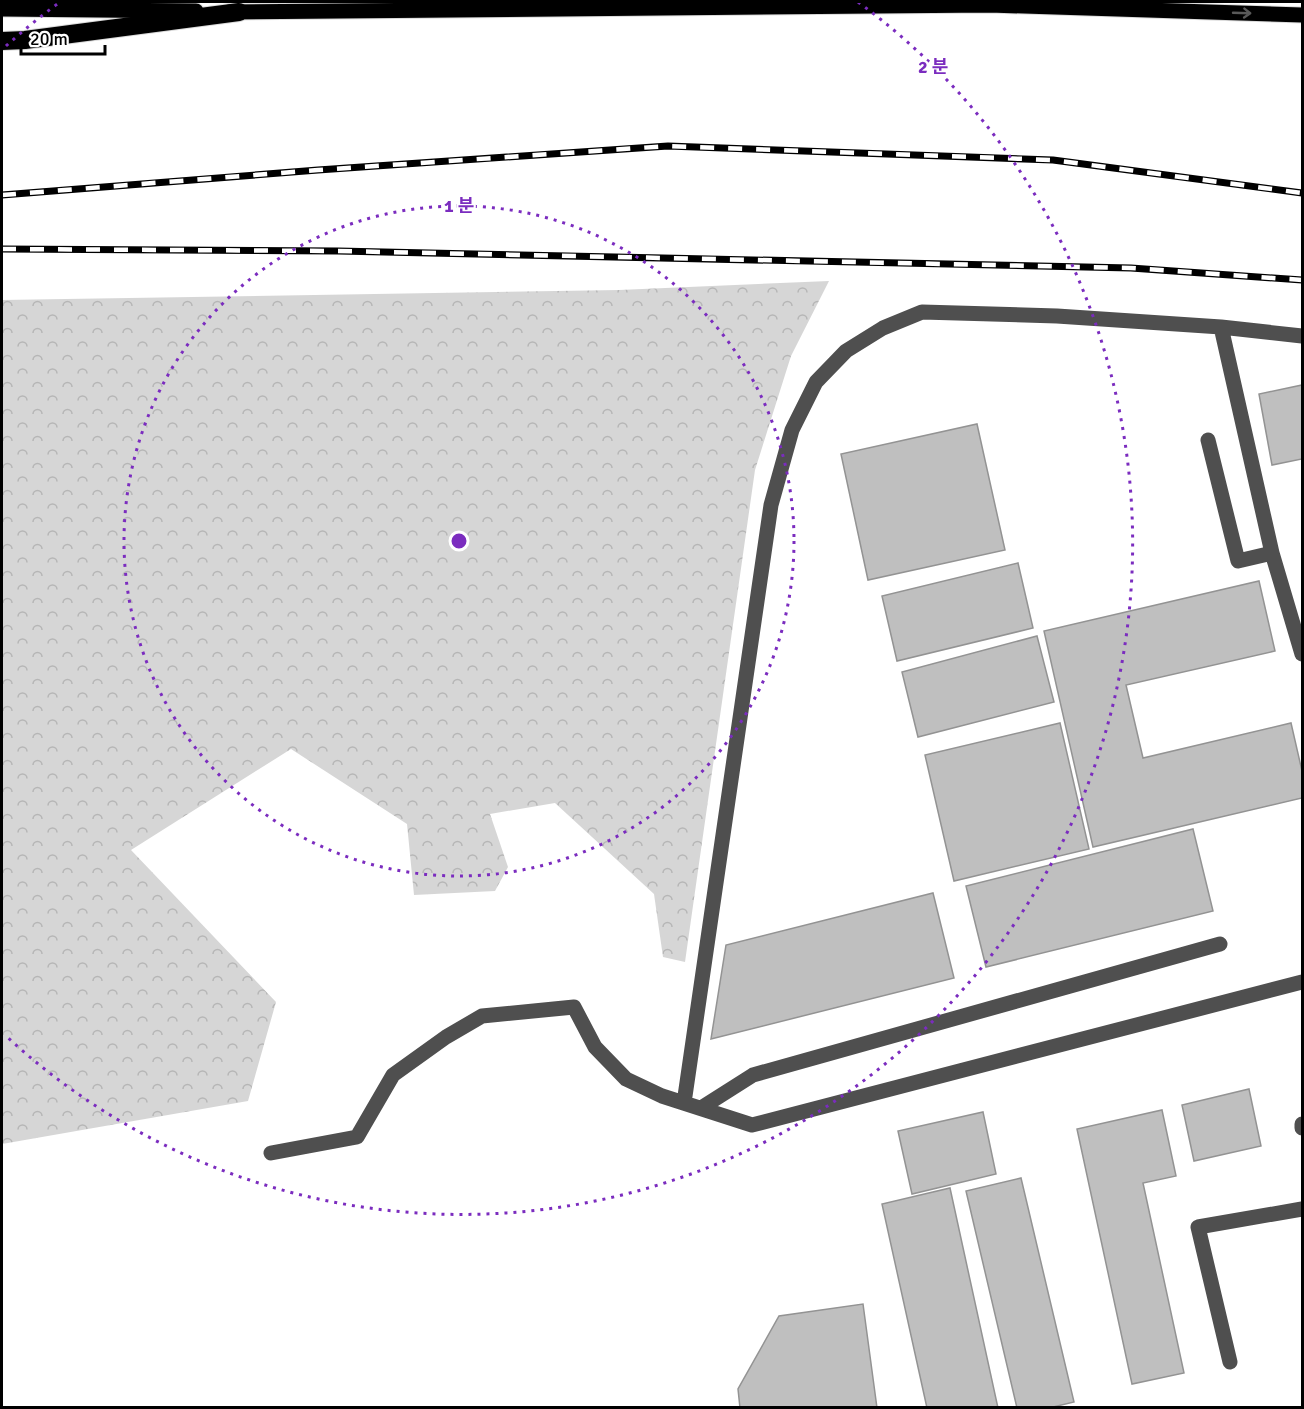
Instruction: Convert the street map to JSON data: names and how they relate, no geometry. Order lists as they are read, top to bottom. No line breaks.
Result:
{"scale_bar":"20 m","rings":["2 분","1 분"]}
